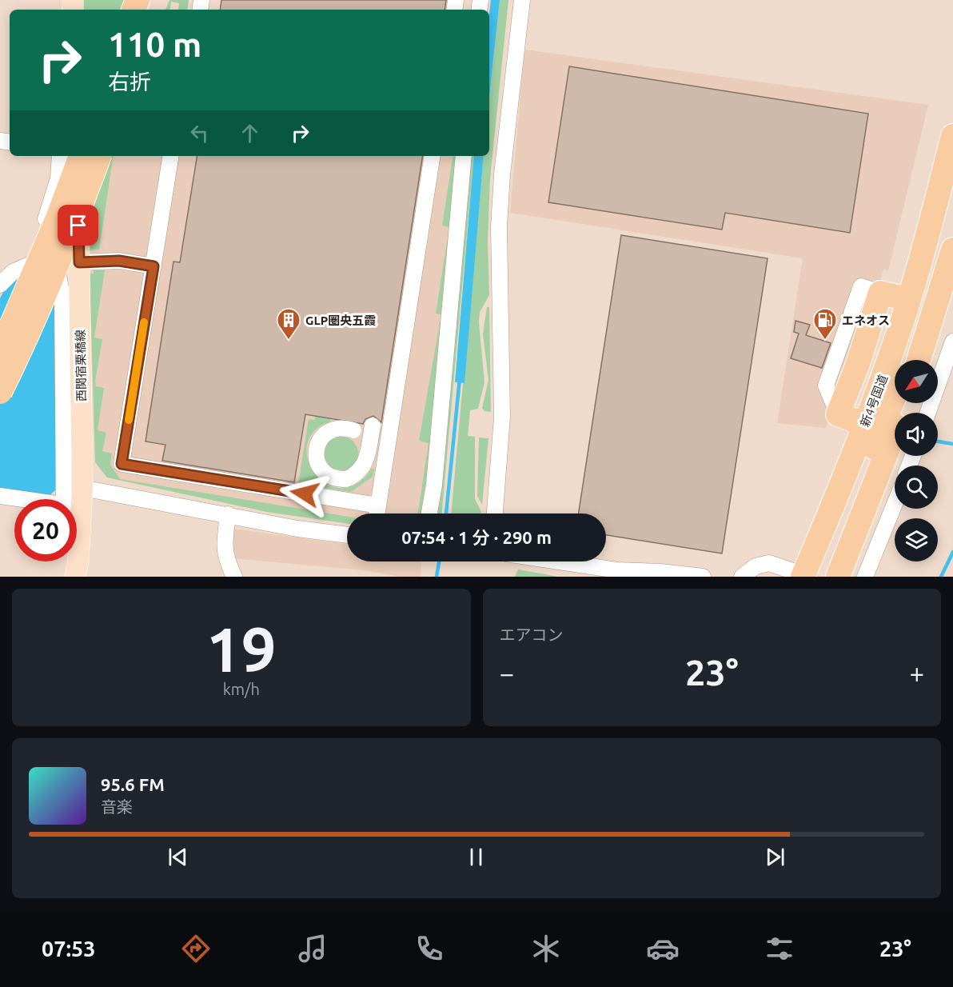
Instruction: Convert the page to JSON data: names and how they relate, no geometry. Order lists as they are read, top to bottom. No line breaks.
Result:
{"streets":{"highway":["新4号国道"],"main road":["西関宿栗橋線"]},"places":{"building":["GLP圏央五霞"],"fuel station":["エネオス"]},"north":"bottom left","page":{"turn":["110 m","右折"],"limit":"20","trip":"07:54 · 1 分 · 290 m","tile":[["19","km/h"],"エアコン"],"heat":["−","23°","+"],"song":["95.6 FM","音楽"],"tabs":["07:53","23°"]}}
